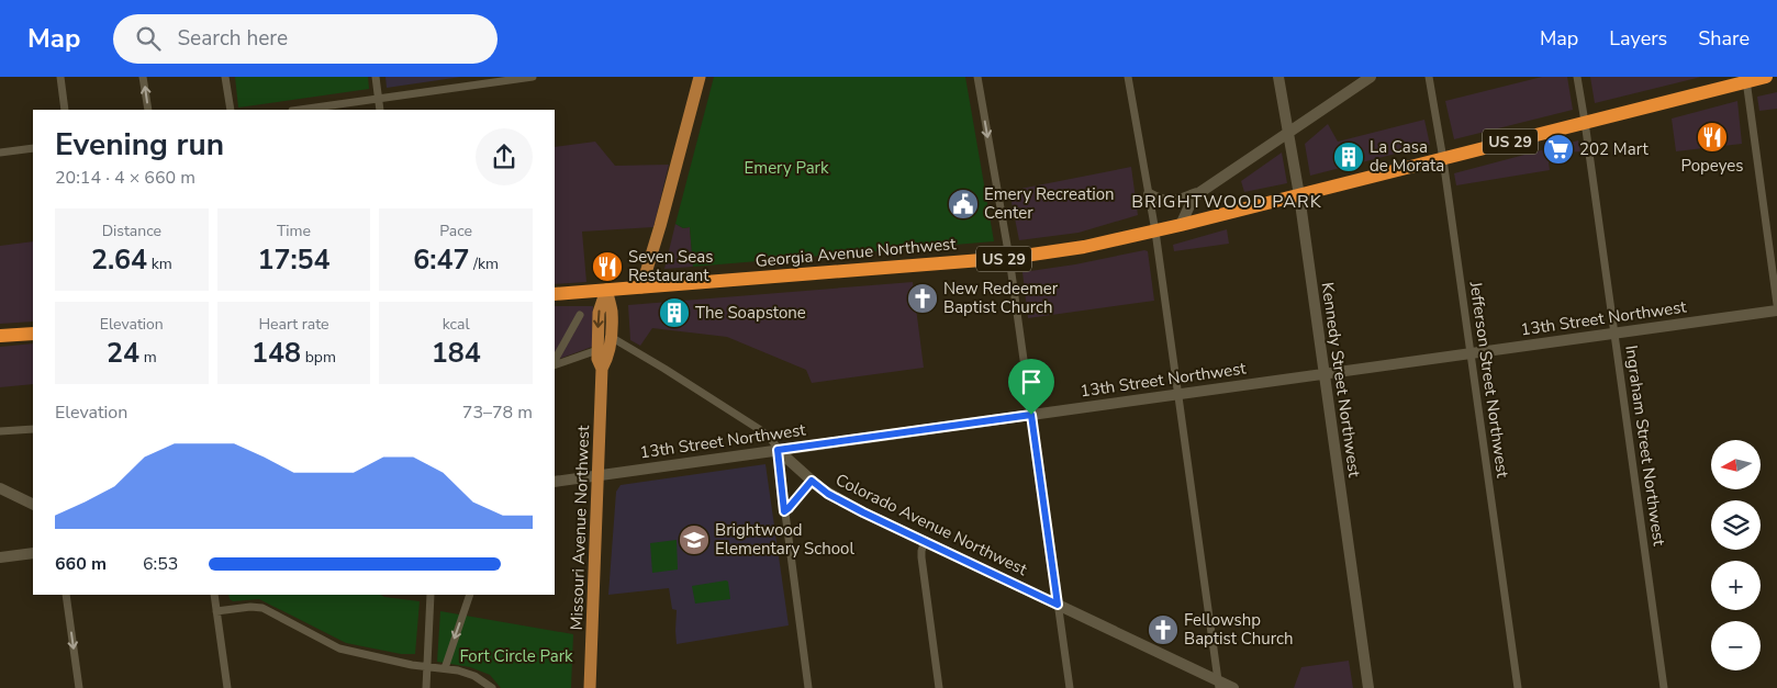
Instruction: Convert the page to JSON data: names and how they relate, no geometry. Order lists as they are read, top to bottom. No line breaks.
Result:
{"streets":{"highway":["US 29","Georgia Avenue Northwest"],"main road":["Missouri Avenue Northwest"],"street":["13th Street Northwest","Kennedy Street Northwest","Jefferson Street Northwest","Ingraham Street Northwest","Colorado Avenue Northwest"]},"crossings":[["Georgia Avenue Northwest","Kennedy Street Northwest"],["Georgia Avenue Northwest","Jefferson Street Northwest"],["Georgia Avenue Northwest","Ingraham Street Northwest"],["Georgia Avenue Northwest","Missouri Avenue Northwest"],["13th Street Northwest","Kennedy Street Northwest"],["13th Street Northwest","Jefferson Street Northwest"],["13th Street Northwest","Ingraham Street Northwest"],["13th Street Northwest","Colorado Avenue Northwest"],["13th Street Northwest","Missouri Avenue Northwest"],["Colorado Avenue Northwest","Missouri Avenue Northwest"]],"districts":["BRIGHTWOOD PARK"],"parks":["Emery Park","Fort Circle Park"],"places":{"restaurant":["Popeyes","Seven Seas Restaurant"],"supermarket":["202 Mart"],"building":["La Casa de Morata","The Soapstone"],"public building":["Emery Recreation Center"],"church":["New Redeemer Baptist Church","Fellowshp Baptist Church"],"school or university":["Brightwood Elementary School"]},"north":"left","page":{"header":"Map","search":"Search here","nav":["Map","Layers","Share"],"heading":["Evening run","20:14 · 4 × 660 m"],"stats":[["Distance","2.64 km"],["Time","17:54"],["Pace","6:47 /km"],["Elevation","24 m"],["Heart rate","148 bpm"],["kcal","184"]],"chart":["Elevation","73–78 m"],"map_buttons":["+","−"],"list":[{"name":"660 m","note":"6:53"}]}}
